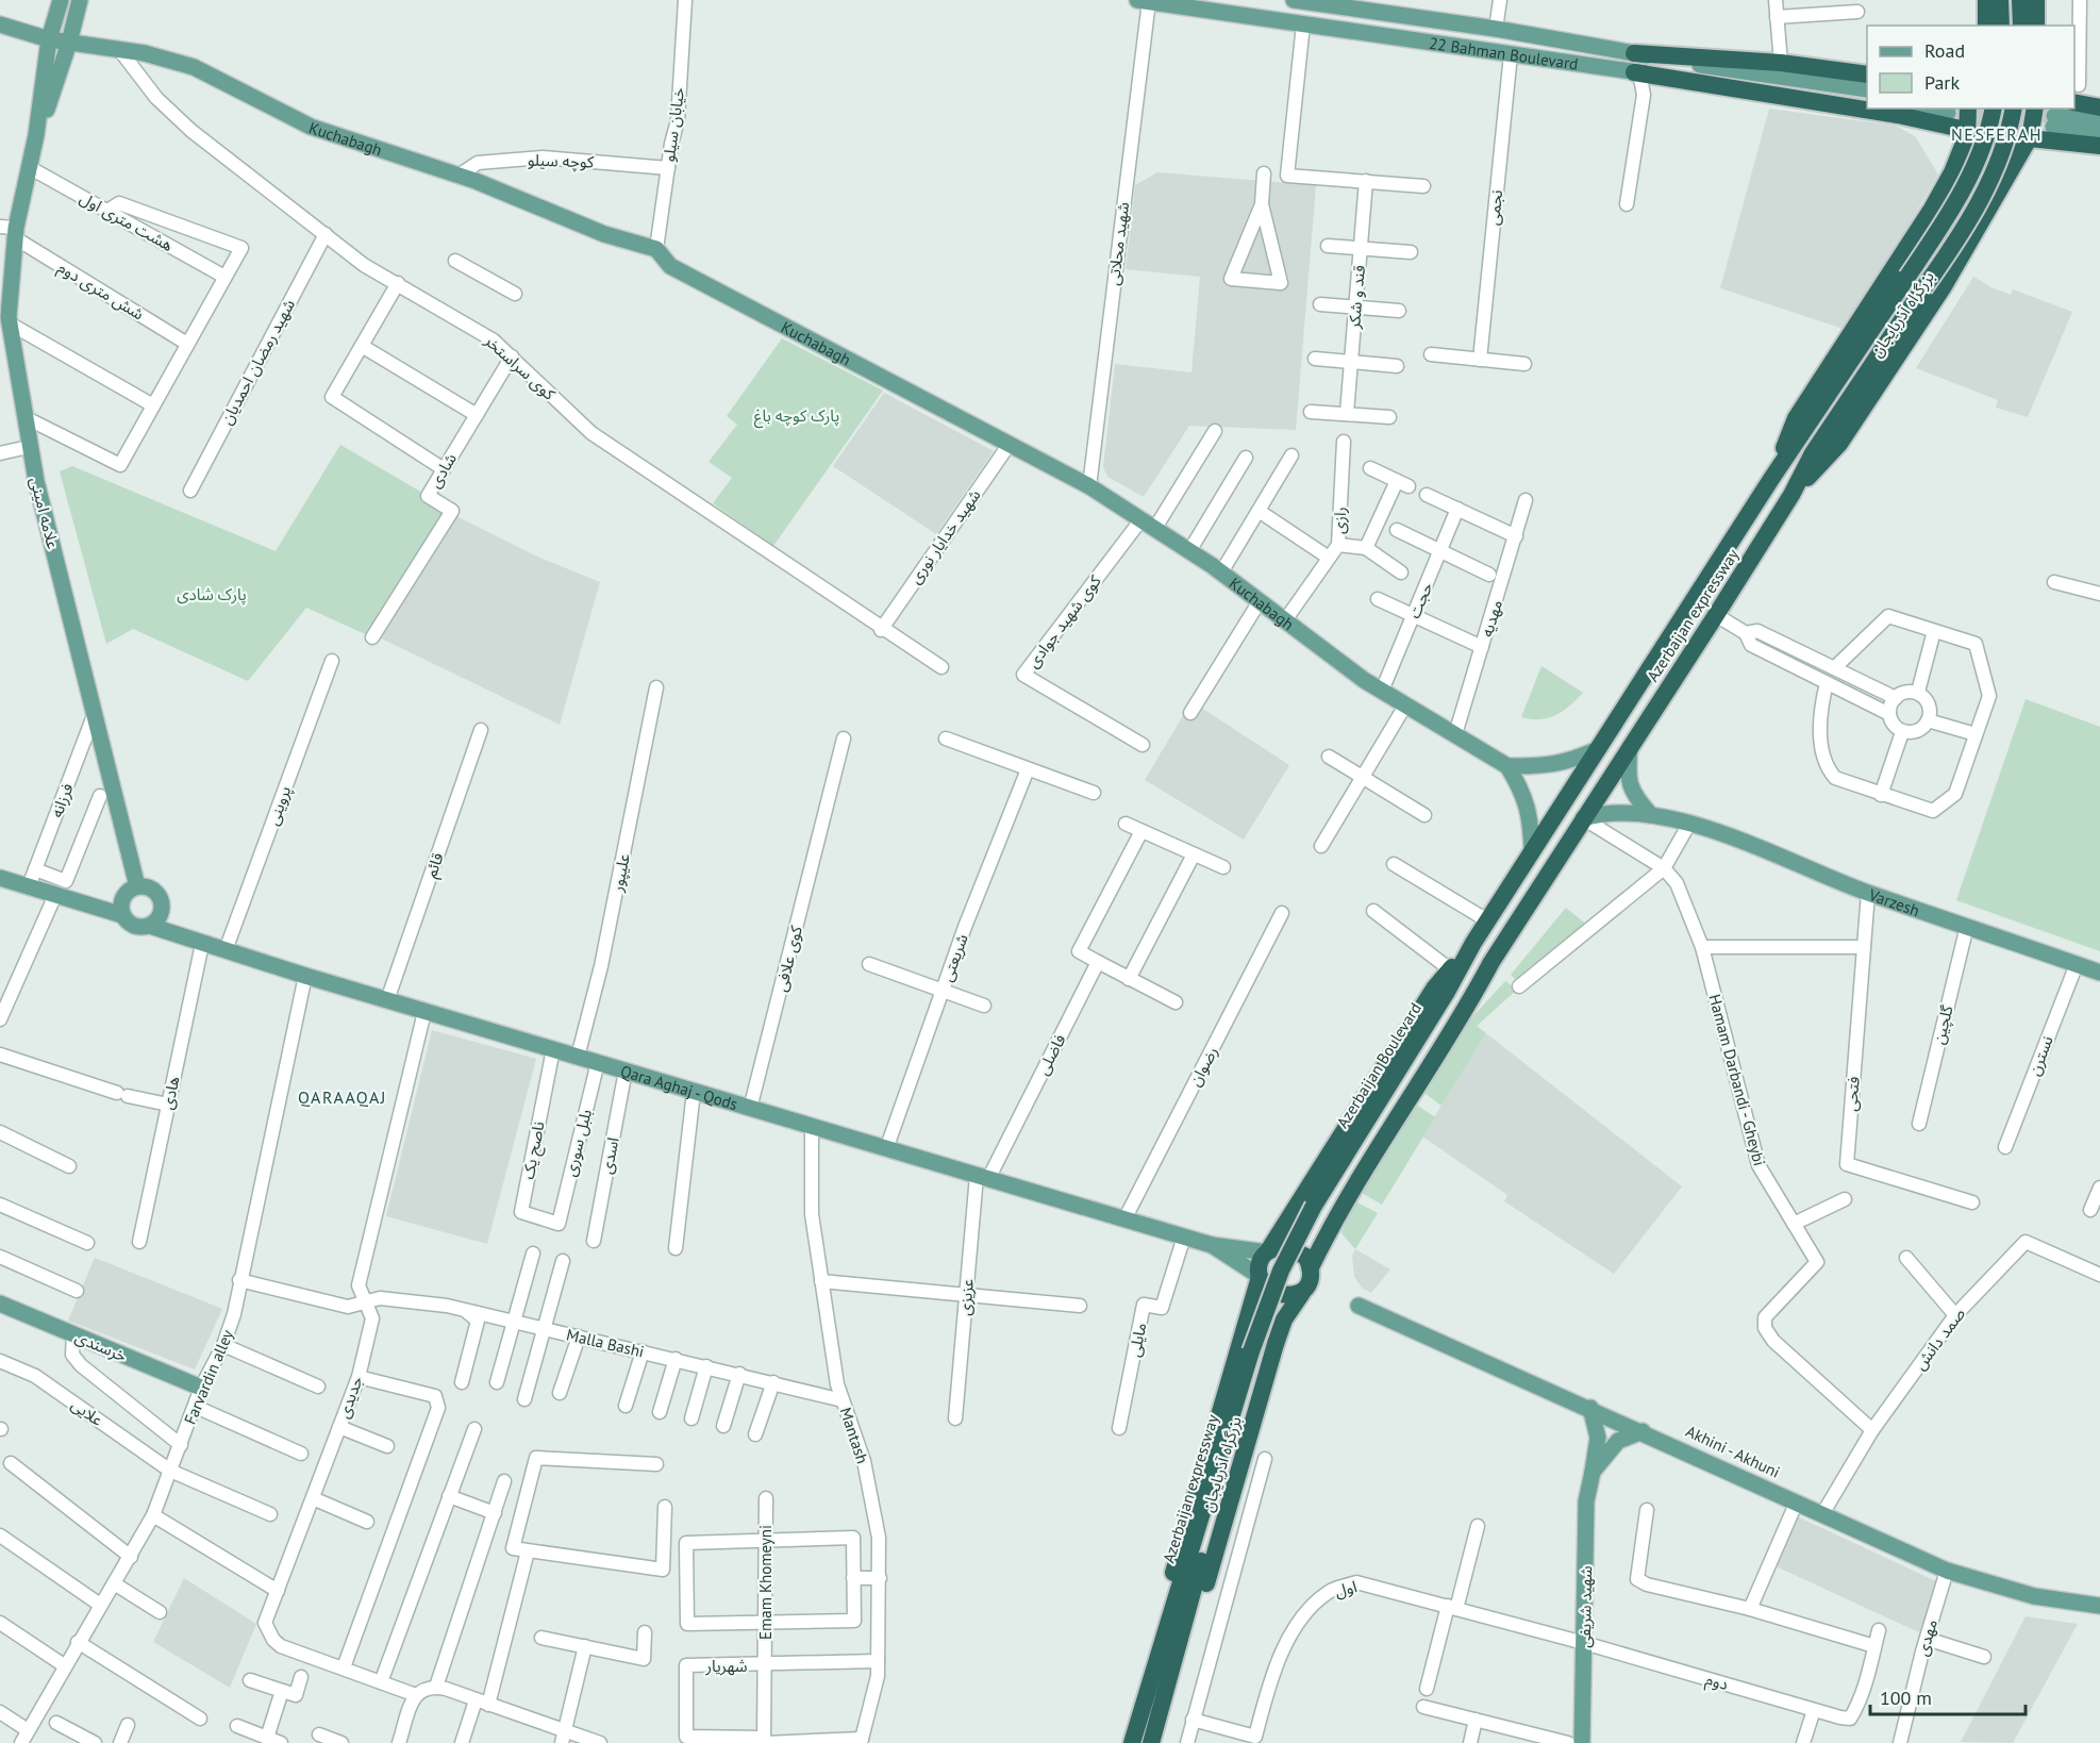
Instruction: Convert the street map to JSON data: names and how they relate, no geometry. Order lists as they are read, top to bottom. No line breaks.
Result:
{"streets":{"highway":["بزرگراه آذربایجان","Azerbaijan expressway","Azerbaijan Boulevard"],"main road":["22 Bahman Boulevard","Kuchabagh","علامه امینی","Varzesh","Qara Aghaj - Qods","خرسندی","Akhini - Akhuni","شهید شریفی"],"street":["خیابان سیلو","کوچه سیلو","نجمی","هشت متری اول","شهید محلاتی","شش متری دوم","قند و شکر","شهید رمضان احمدیان","کوی سراستخر","شادی","رازی","شهید خدایار نوری","حجت","مهدیه","کوی شهید جوادی","فرزانه","پروینی","قائم","علیپور","شریعتی","کوی علافی","گلچین","فاضلی","نسترن","رضوان","Hamam Darbandi - Gheybi","هادی","فتحی","بلبل سوری","ناصح یک","اسدی","عزیزی","صمد دانش","مایلی","Malla Bashi","Farvardin alley","جدیدی","علایی","Mantash","Emam Khomeyni","اول","مهدی","شهریار","دوم"]},"crossings":[["22 Bahman Boulevard","نجمی"],["22 Bahman Boulevard","شهید محلاتی"],["خیابان سیلو","Kuchabagh"],["خیابان سیلو","کوچه سیلو"],["Kuchabagh","کوچه سیلو"],["Kuchabagh","شهید محلاتی"],["Kuchabagh","کوی سراستخر"],["Kuchabagh","رازی"],["Kuchabagh","شهید خدایار نوری"],["Kuchabagh","حجت"],["Kuchabagh","مهدیه"],["Kuchabagh","کوی شهید جوادی"],["هشت متری اول","علامه امینی"],["شش متری دوم","علامه امینی"],["بزرگراه آذربایجان","Azerbaijan expressway"],["شهید رمضان احمدیان","کوی سراستخر"],["کوی سراستخر","شادی"],["کوی سراستخر","شهید خدایار نوری"],["علامه امینی","فرزانه"],["علامه امینی","Qara Aghaj - Qods"],["Azerbaijan expressway","Varzesh"],["Azerbaijan expressway","Azerbaijan Boulevard"],["Azerbaijan expressway","Hamam Darbandi - Gheybi"],["پروینی","Qara Aghaj - Qods"],["قائم","Qara Aghaj - Qods"],["علیپور","Qara Aghaj - Qods"],["Varzesh","گلچین"],["Varzesh","نسترن"],["Varzesh","Hamam Darbandi - Gheybi"],["Varzesh","فتحی"],["شریعتی","Qara Aghaj - Qods"],["کوی علافی","Qara Aghaj - Qods"],["فاضلی","Qara Aghaj - Qods"],["فاضلی","عزیزی"],["رضوان","Qara Aghaj - Qods"],["Hamam Darbandi - Gheybi","صمد دانش"],["Qara Aghaj - Qods","هادی"],["Qara Aghaj - Qods","بلبل سوری"],["Qara Aghaj - Qods","ناصح یک"],["Qara Aghaj - Qods","اسدی"],["Qara Aghaj - Qods","عزیزی"],["Qara Aghaj - Qods","مایلی"],["Qara Aghaj - Qods","Farvardin alley"],["Qara Aghaj - Qods","جدیدی"],["Qara Aghaj - Qods","Mantash"],["بلبل سوری","ناصح یک"],["صمد دانش","Akhini - Akhuni"],["Malla Bashi","Farvardin alley"],["Malla Bashi","جدیدی"],["Malla Bashi","Mantash"],["خرسندی","Farvardin alley"],["Farvardin alley","علایی"],["Mantash","شهریار"],["Akhini - Akhuni","شهید شریفی"],["Akhini - Akhuni","مهدی"],["Emam Khomeyni","شهریار"],["اول","شهید شریفی"],["اول","دوم"],["شهید شریفی","دوم"]],"districts":["NESFERAH","QARAAQAJ"],"parks":["پارک کوچه باغ","پارک شادی"],"legend":["Road","Park"],"scale_bar":"100 m"}
